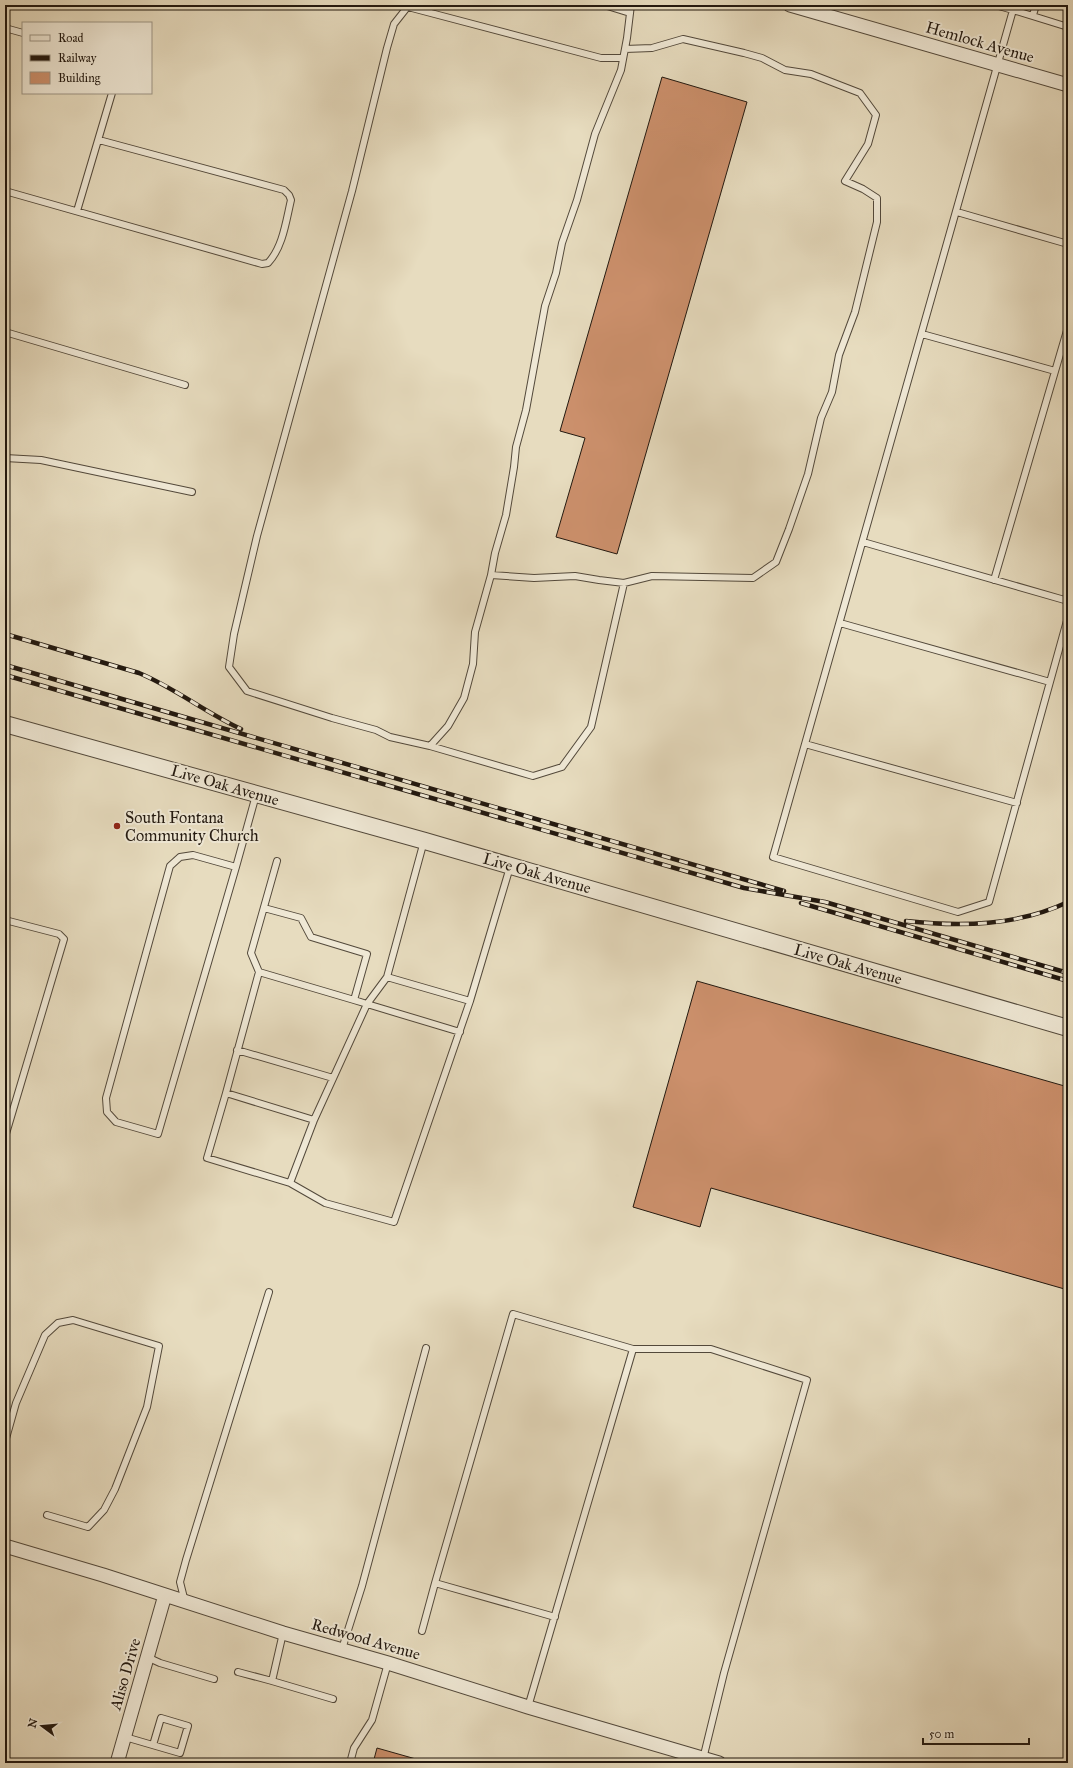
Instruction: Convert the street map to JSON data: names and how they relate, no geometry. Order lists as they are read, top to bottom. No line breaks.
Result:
{"streets":{"street":["Hemlock Avenue","Live Oak Avenue","Redwood Avenue","Aliso Drive"]},"crossings":[["Redwood Avenue","Aliso Drive"]],"places":["South Fontana Community Church"],"legend":["Road","Railway","Building"],"scale_bar":"50 m","north":"left"}
